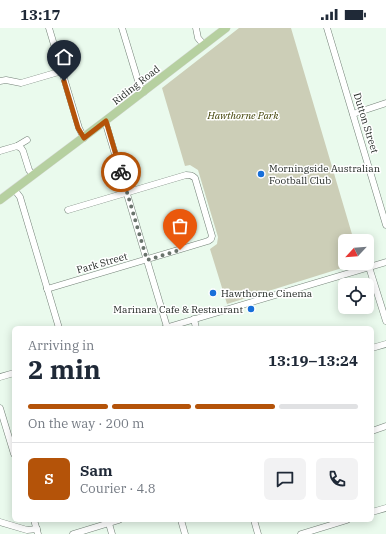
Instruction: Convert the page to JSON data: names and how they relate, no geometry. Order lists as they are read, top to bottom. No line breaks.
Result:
{"streets":{"main road":["Riding Road"],"street":["Dutton Street","Park Street"]},"parks":["Hawthorne Park"],"places":["Morningside Australian Football Club","Hawthorne Cinema","Marinara Cafe & Restaurant"],"north":"bottom left","page":{"status":"13:17","heading":["2 min","Arriving in","13:19–13:24"],"panel":["Sam","Courier · 4.8"],"bar":"On the way · 200 m","round":"S"}}
